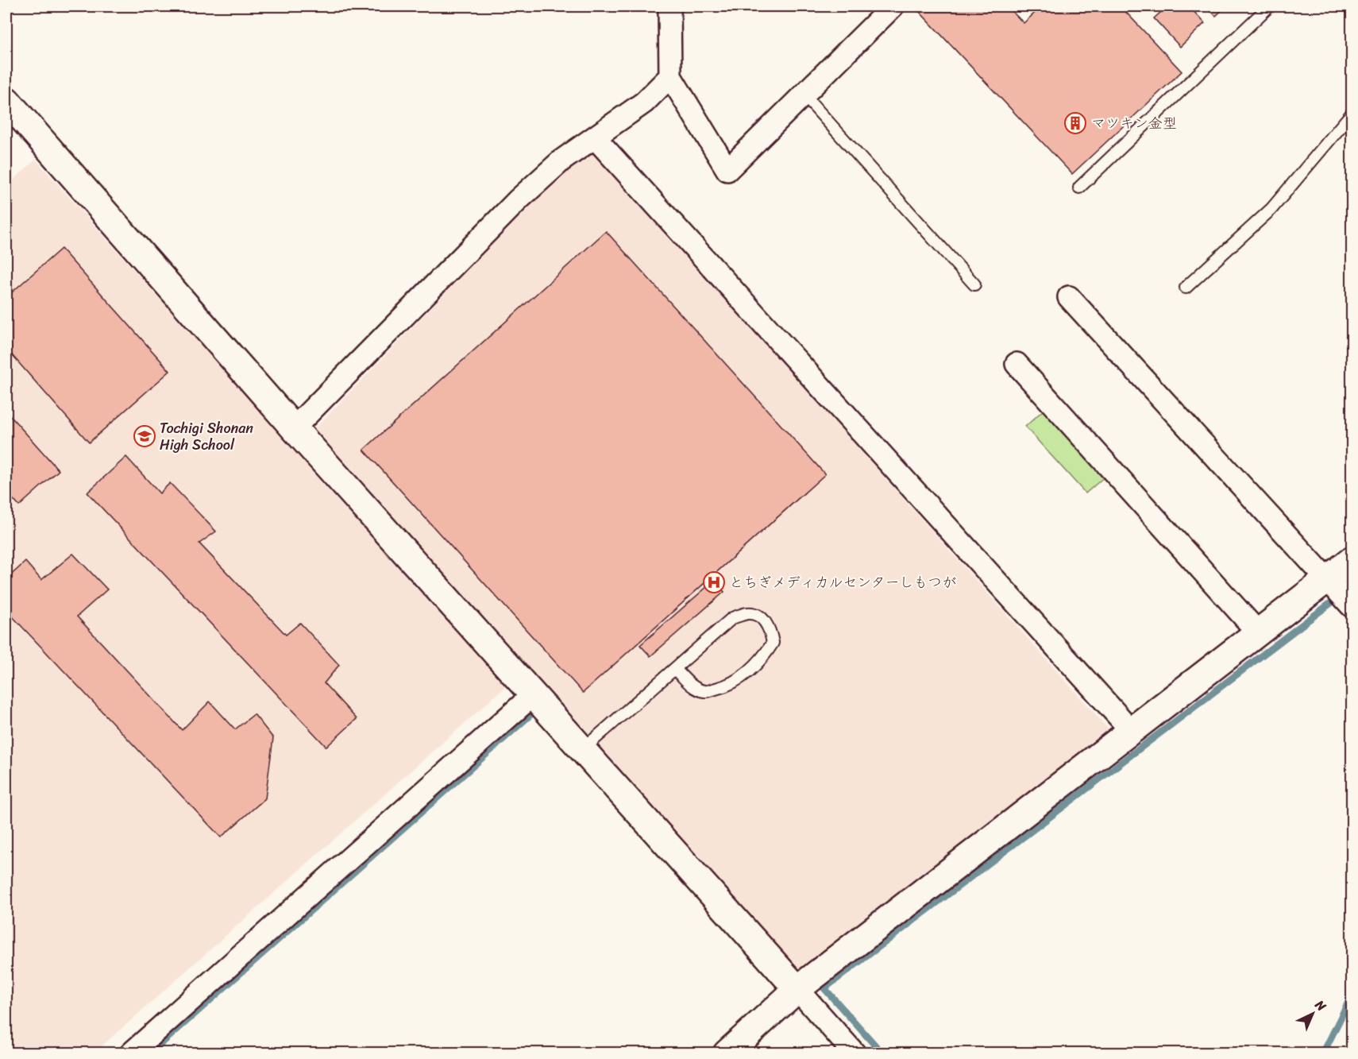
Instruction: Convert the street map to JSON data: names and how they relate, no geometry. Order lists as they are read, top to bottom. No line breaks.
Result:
{"places":{"building":["マツキン金型"],"school or university":["Tochigi Shonan High School"],"hospital":["とちぎメディカルセンターしもつが"]},"north":"top right"}
